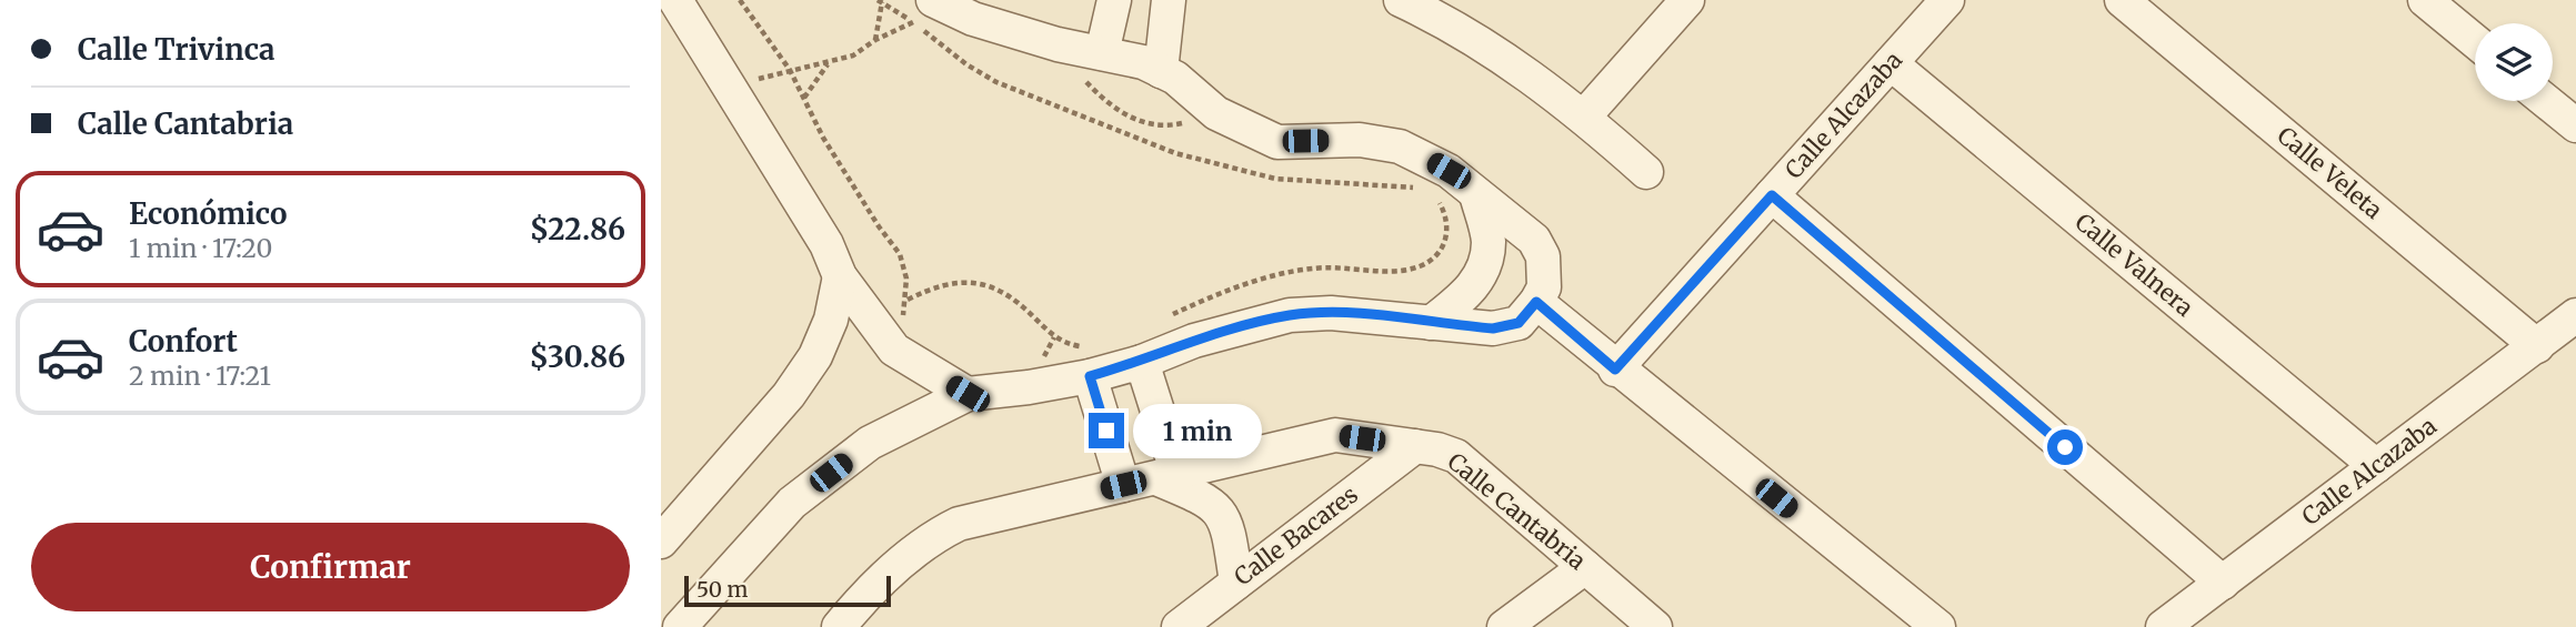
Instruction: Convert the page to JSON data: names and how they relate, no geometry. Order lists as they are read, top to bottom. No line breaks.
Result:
{"streets":{"street":["Calle Alcazaba","Calle Veleta","Calle Valnera","Calle Cantabria","Calle Bacares"]},"crossings":[["Calle Alcazaba","Calle Veleta"],["Calle Alcazaba","Calle Valnera"],["Calle Cantabria","Calle Bacares"]],"scale_bar":"50 m","page":{"banner":["Calle Trivinca","Calle Cantabria"],"list":[{"name":"Económico","note":"1 min · 17:20","value":"$22.86"},{"name":"Confort","note":"2 min · 17:21","value":"$30.86"}],"bubble":"1 min","buttons":"Confirmar","scale":"50 m"}}
